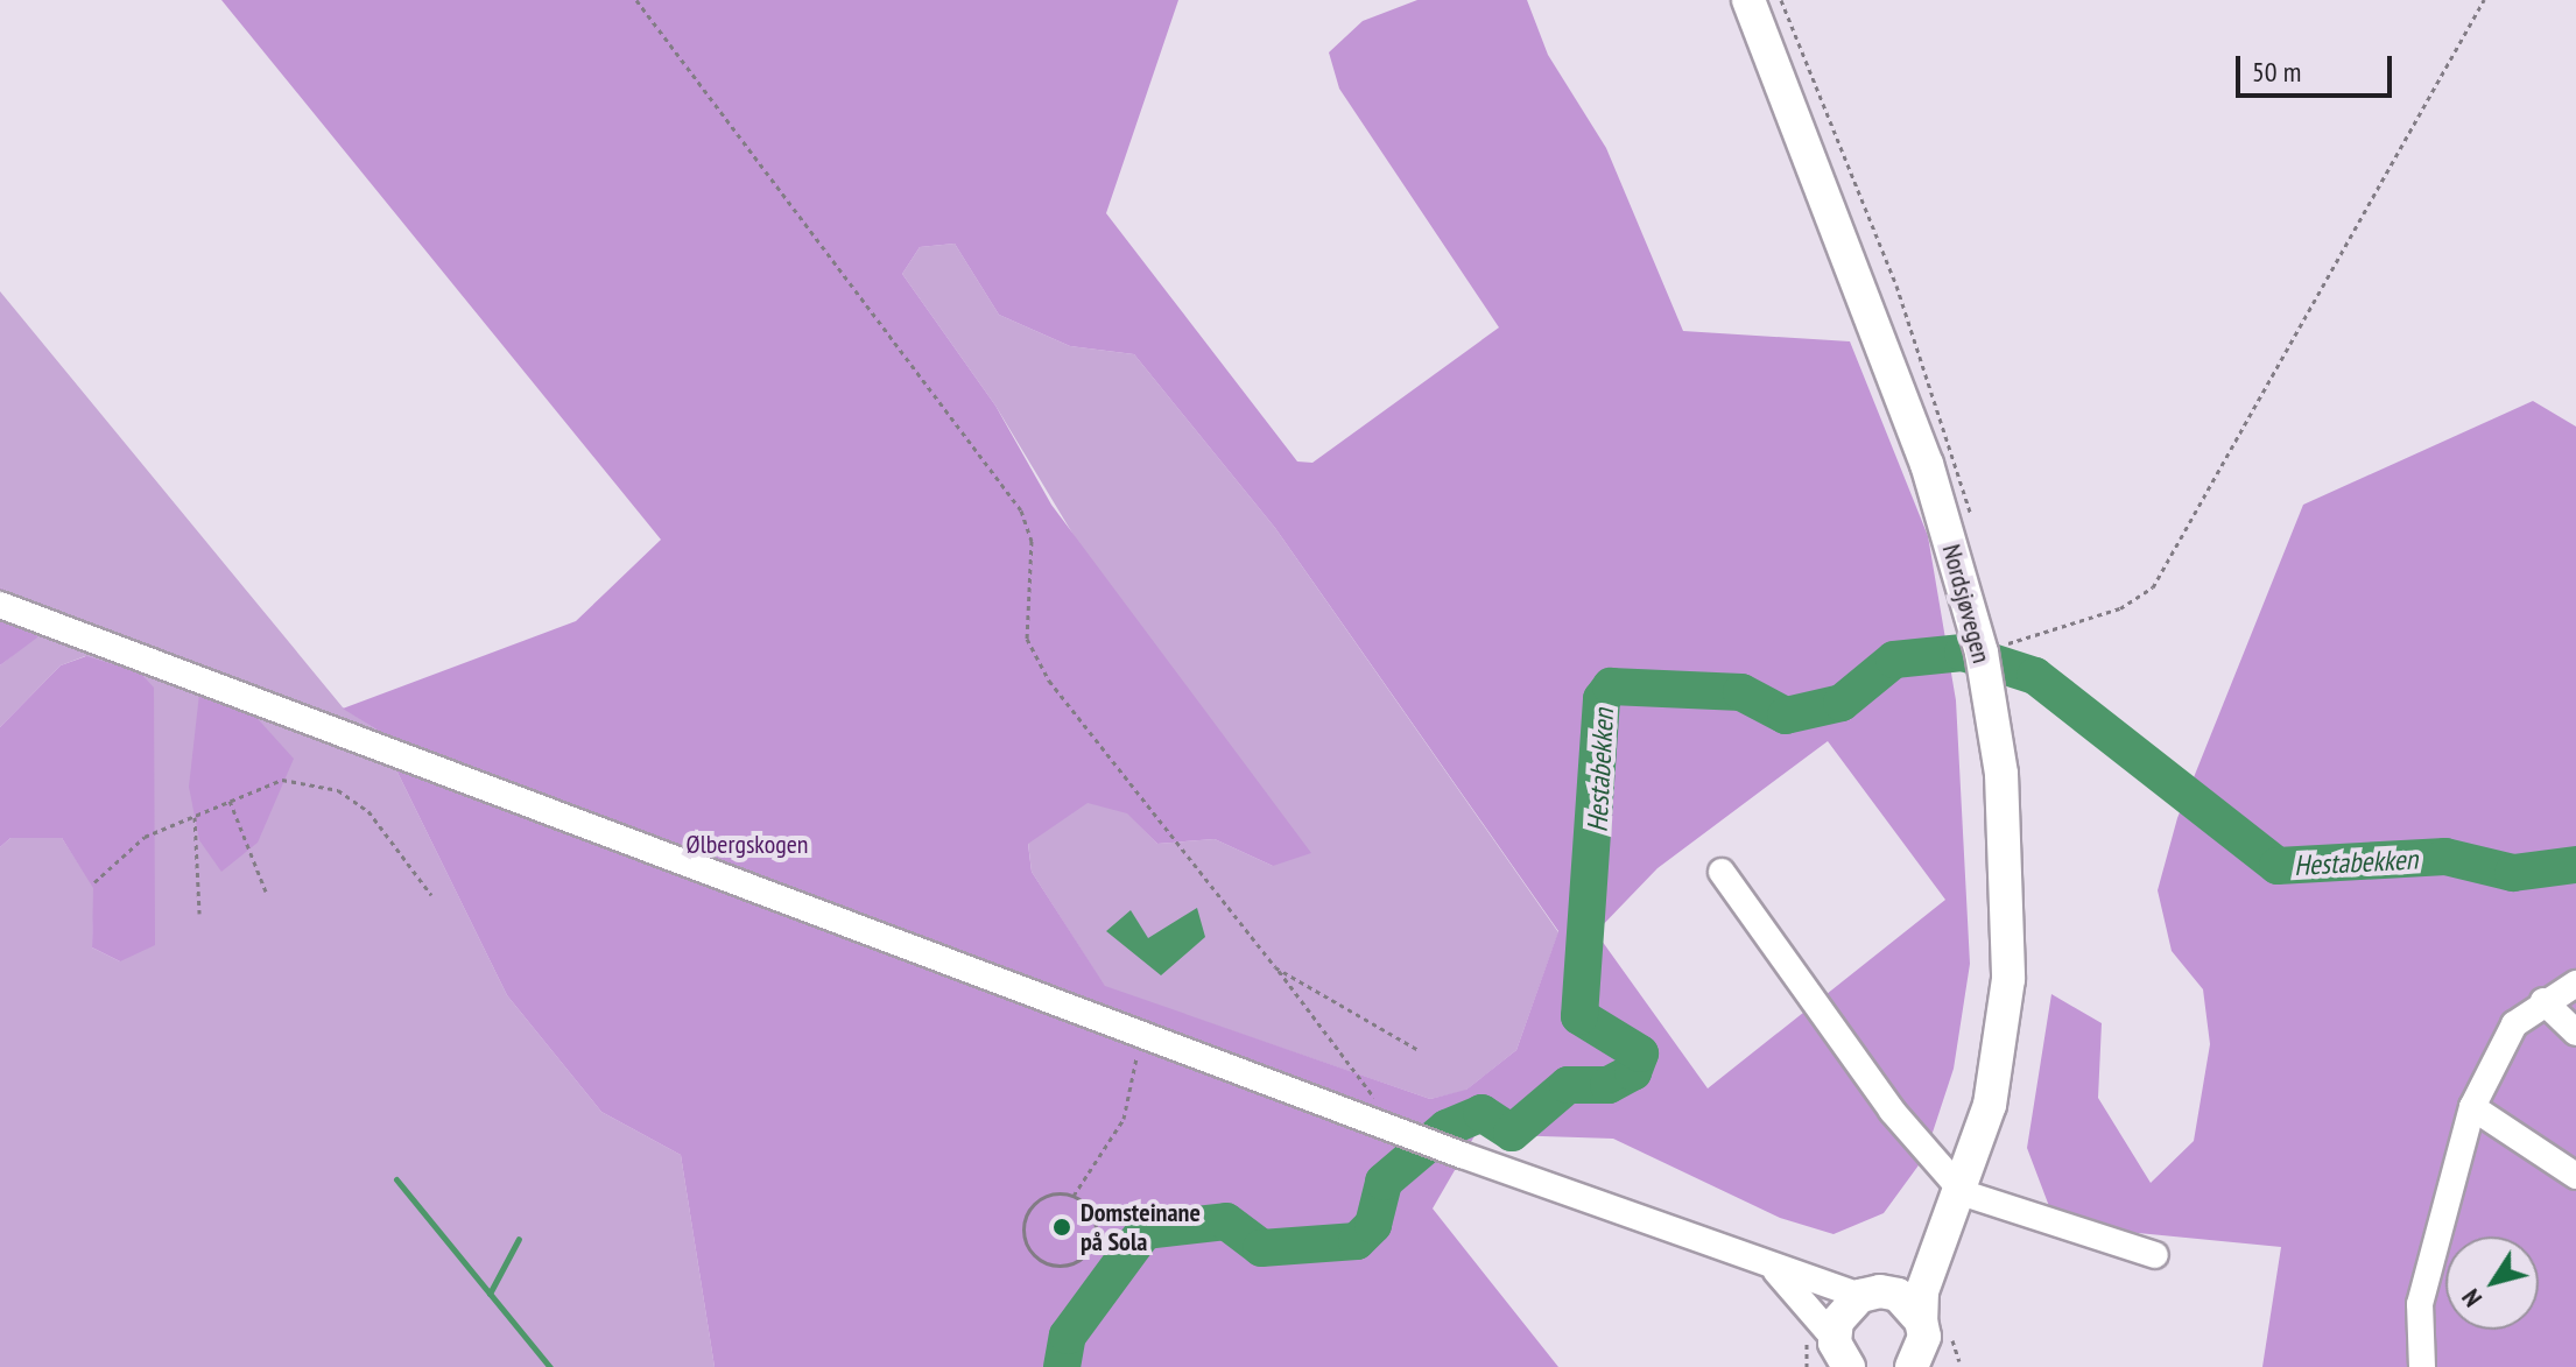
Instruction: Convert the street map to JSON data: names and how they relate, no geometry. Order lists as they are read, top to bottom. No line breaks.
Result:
{"streets":{"main road":["Nordsjøvegen"]},"water":["Hestabekken"],"parks":["Ølbergskogen"],"places":["Domsteinane på Sola"],"scale_bar":"50 m","north":"bottom left"}
